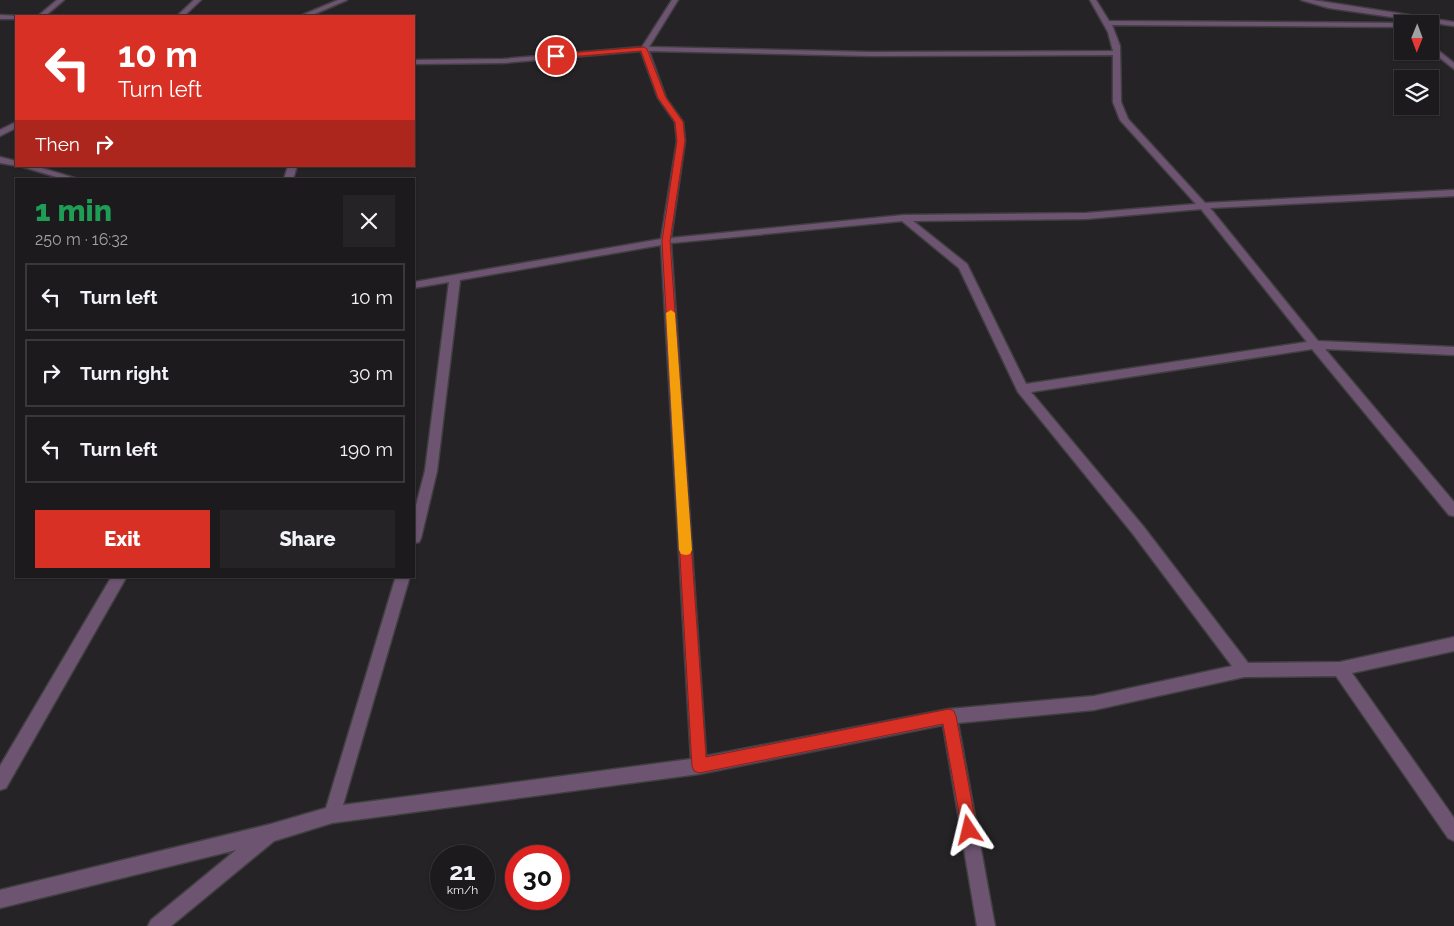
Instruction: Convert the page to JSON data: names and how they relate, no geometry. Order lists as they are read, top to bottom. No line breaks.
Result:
{"north":"bottom","page":{"turn":["10 m","Turn left"],"then":"Then","heading":["1 min","250 m · 16:32"],"list":[{"name":"Turn left","value":"10 m"},{"name":"Turn right","value":"30 m"},{"name":"Turn left","value":"190 m"}],"buttons":["Exit","Share"],"speed":"21 km/h","limit":"30"}}
